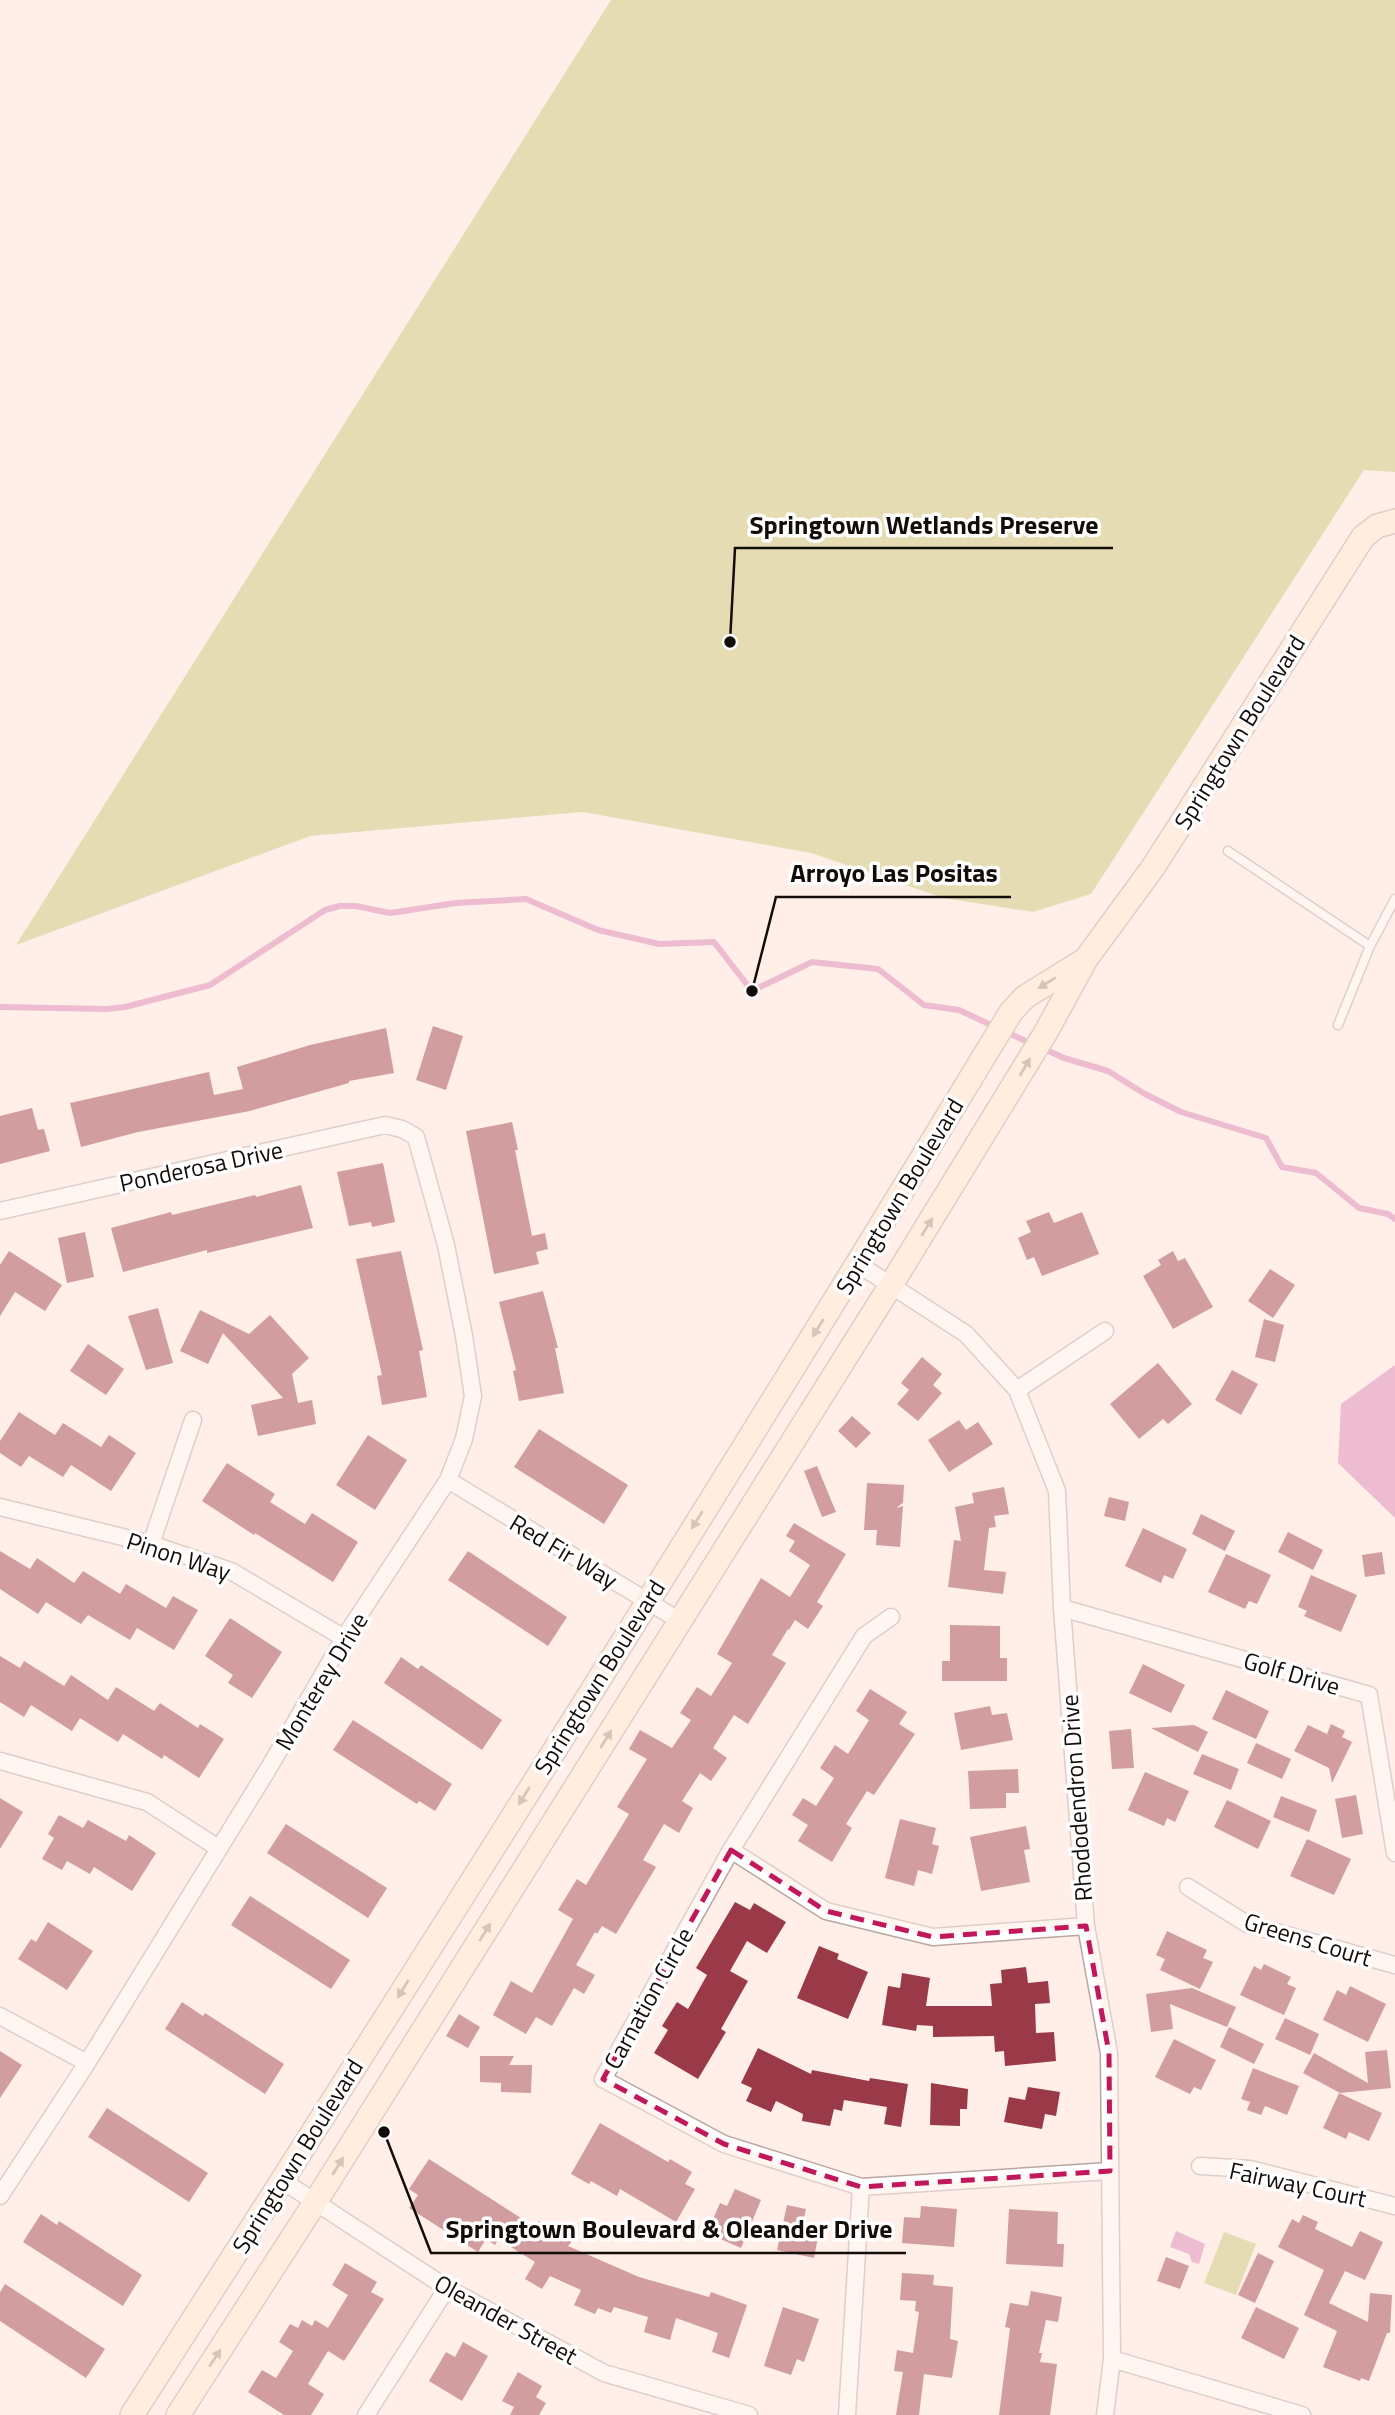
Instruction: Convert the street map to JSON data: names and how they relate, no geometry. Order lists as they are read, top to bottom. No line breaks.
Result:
{"streets":{"street":["Springtown Boulevard","Ponderosa Drive","Red Fir Way","Pinon Way","Golf Drive","Monterey Drive","Rhododendron Drive","Greens Court","Carnation Circle","Fairway Court","Oleander Street"]},"crossings":[["Springtown Boulevard","Red Fir Way"],["Springtown Boulevard","Rhododendron Drive"],["Springtown Boulevard","Oleander Street"],["Ponderosa Drive","Monterey Drive"],["Red Fir Way","Monterey Drive"],["Pinon Way","Monterey Drive"],["Golf Drive","Rhododendron Drive"],["Rhododendron Drive","Carnation Circle"]],"places":["Springtown Wetlands Preserve","Arroyo Las Positas","Springtown Boulevard & Oleander Drive"]}
